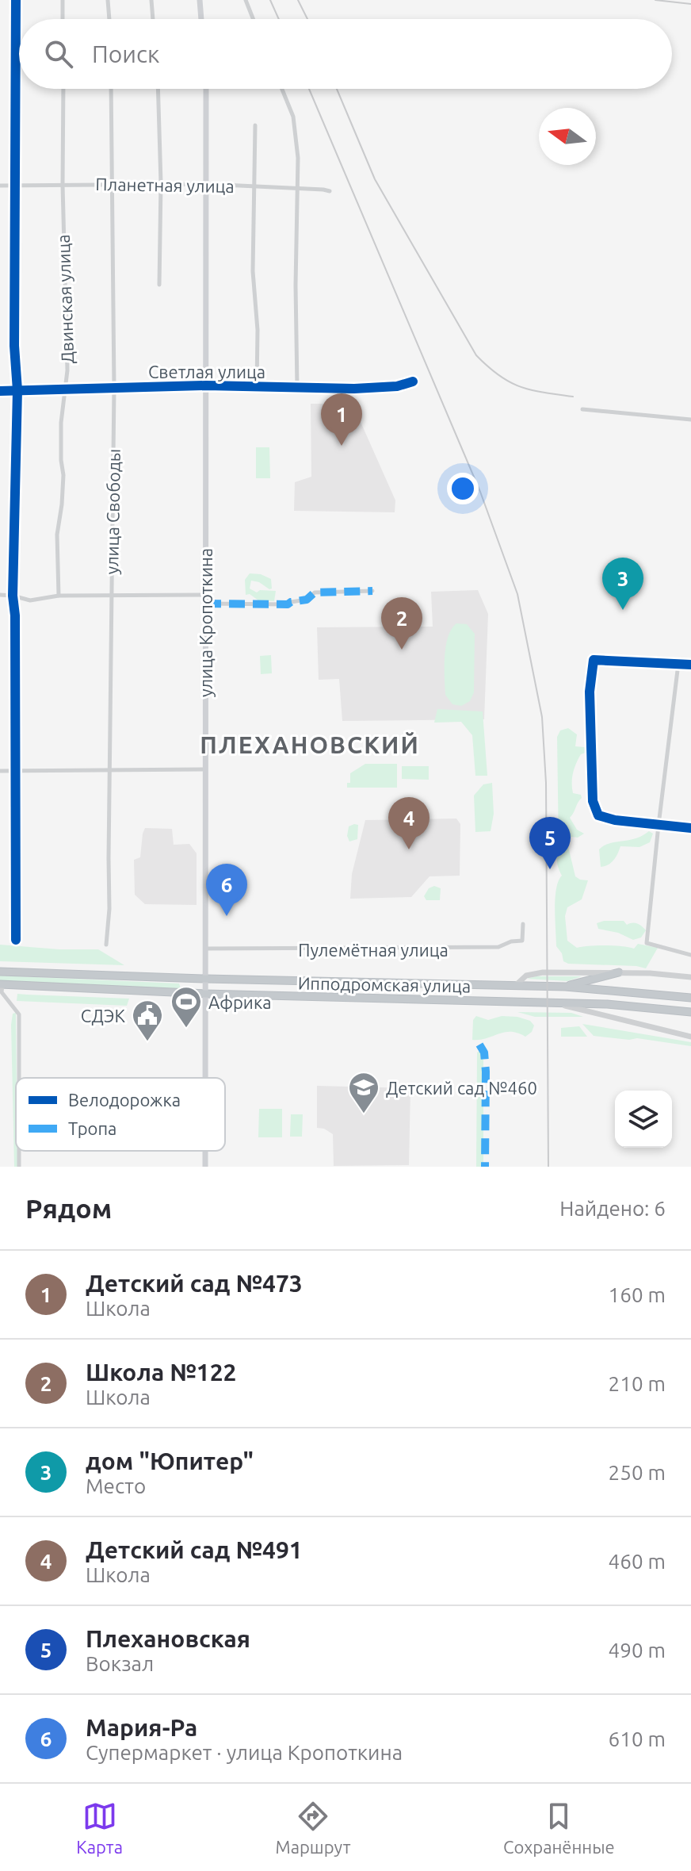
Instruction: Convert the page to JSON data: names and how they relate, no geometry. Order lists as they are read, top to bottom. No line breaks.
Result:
{"streets":{"highway":["Ипподромская улица"],"main road":["улица Кропоткина"],"street":["Планетная улица","Двинская улица","Светлая улица","улица Свободы","Пулемётная улица"]},"crossings":[["Планетная улица","Двинская улица"],["Планетная улица","улица Свободы"],["Планетная улица","улица Кропоткина"],["Двинская улица","Светлая улица"],["Светлая улица","улица Свободы"],["Светлая улица","улица Кропоткина"],["улица Кропоткина","Пулемётная улица"],["улица Кропоткина","Ипподромская улица"]],"districts":["ПЛЕХАНОВСКИЙ"],"places":{"sports":["Африка"],"public building":["СДЭК"],"school or university":["Детский сад №460"]},"legend":["Велодорожка","Тропа"],"north":"left","page":{"search":"Поиск","pins":["1","3","2","4","5","6"],"heading":["Рядом","Найдено: 6"],"list":[{"mark":"1","name":"Детский сад №473","note":"Школа","value":"160 m"},{"mark":"2","name":"Школа №122","note":"Школа","value":"210 m"},{"mark":"3","name":"дом \"Юпитер\"","note":"Место","value":"250 m"},{"mark":"4","name":"Детский сад №491","note":"Школа","value":"460 m"},{"mark":"5","name":"Плехановская","note":"Вокзал","value":"490 m"},{"mark":"6","name":"Мария-Ра","note":"Супермаркет · улица Кропоткина","value":"610 m"}],"nav":["Карта","Маршрут","Сохранённые"]}}
